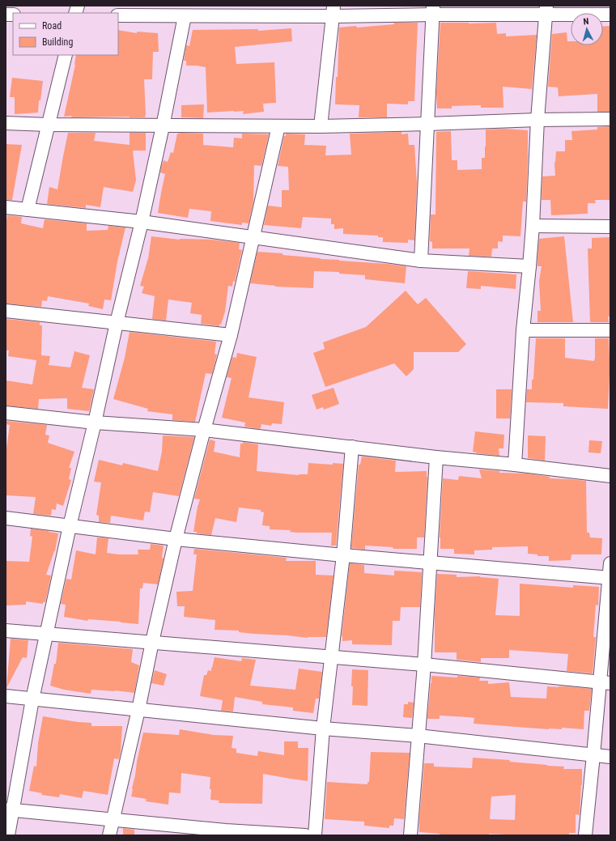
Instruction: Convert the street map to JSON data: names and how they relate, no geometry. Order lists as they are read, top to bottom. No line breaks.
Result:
{"legend":["Road","Building"],"north":"top"}
